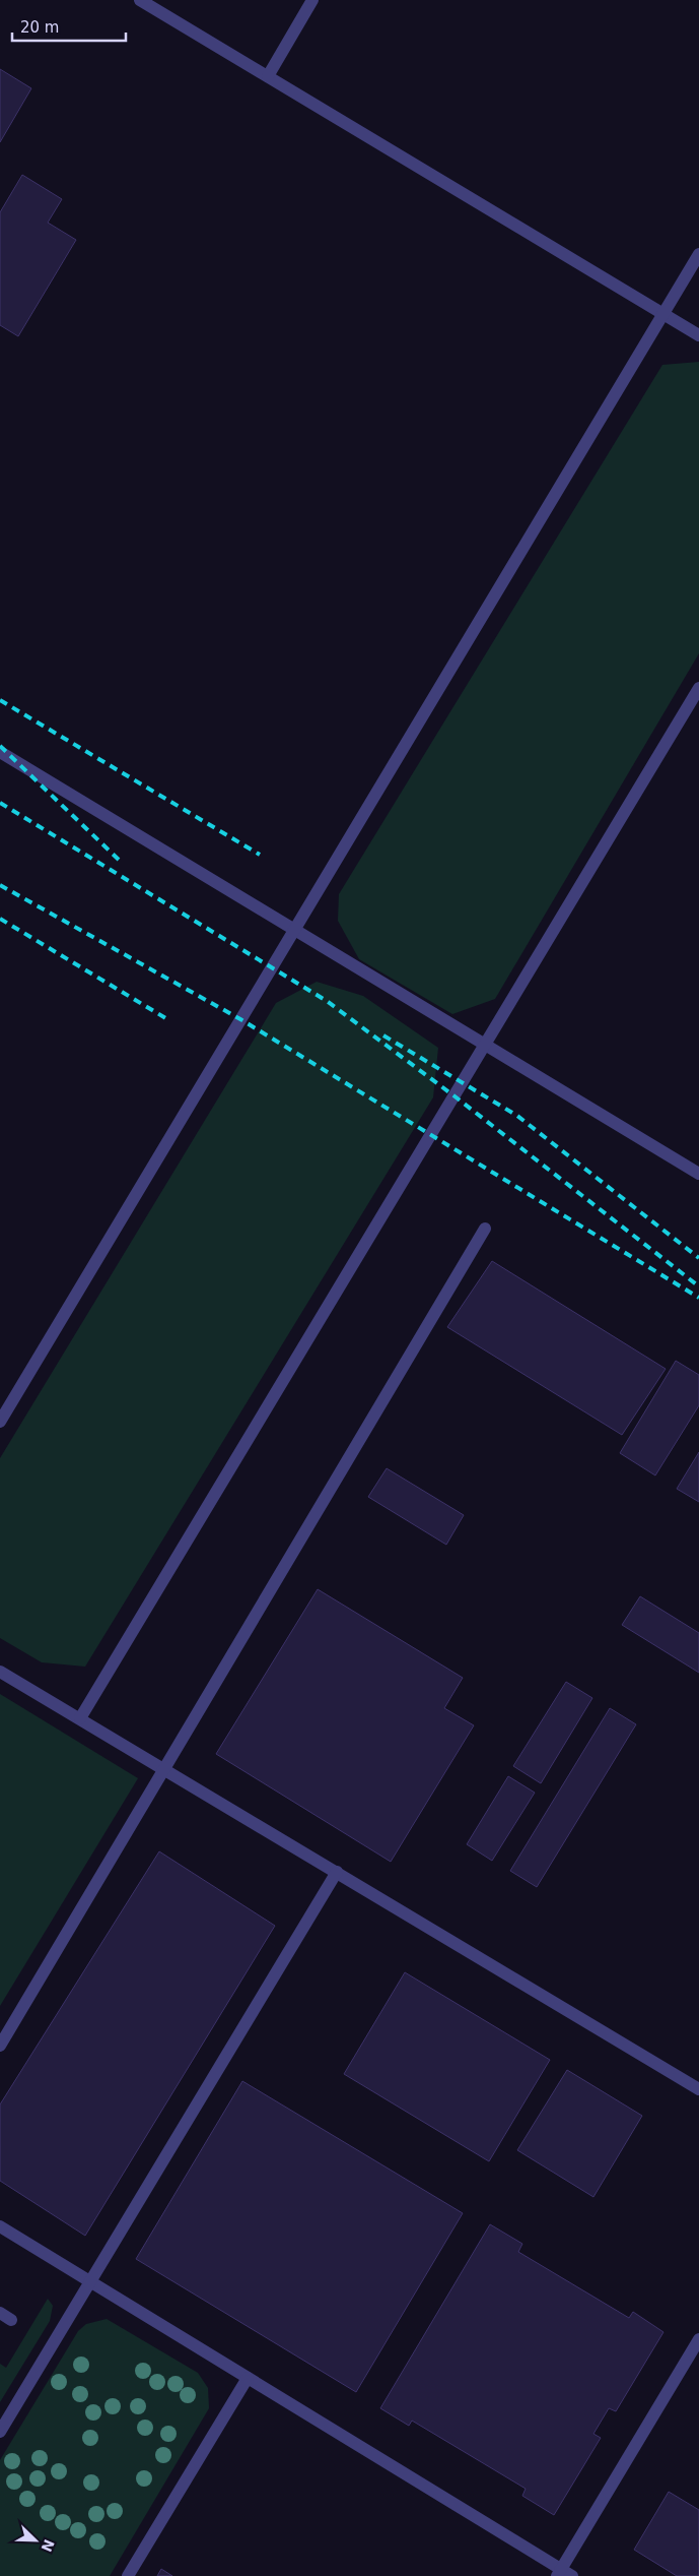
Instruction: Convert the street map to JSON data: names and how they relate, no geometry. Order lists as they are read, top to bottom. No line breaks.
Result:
{"scale_bar":"20 m","north":"bottom right"}
